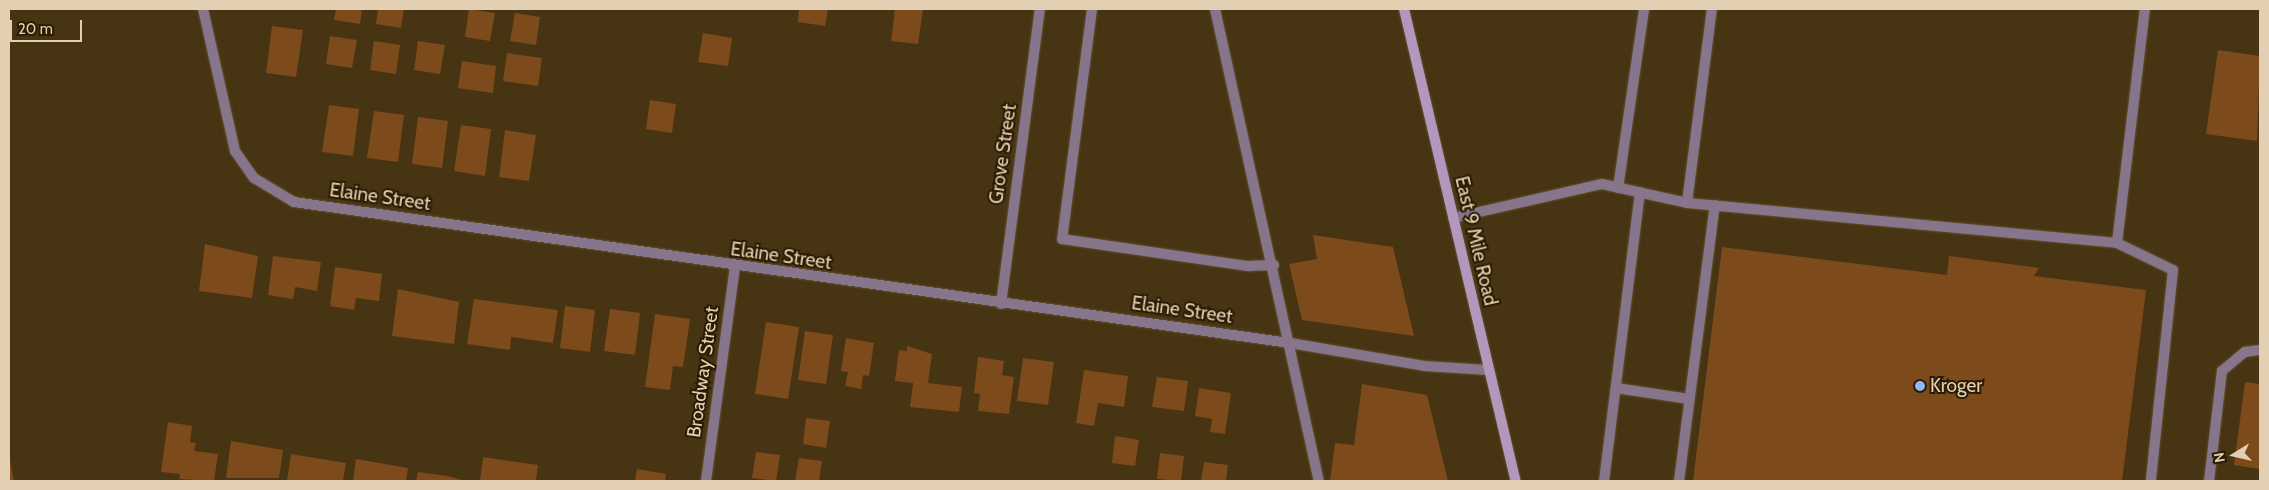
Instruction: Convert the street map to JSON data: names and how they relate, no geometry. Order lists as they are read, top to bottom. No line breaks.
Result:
{"streets":{"main road":["East 9 Mile Road"],"street":["Grove Street","Elaine Street","Broadway Street"]},"crossings":[["Grove Street","Elaine Street"],["Elaine Street","East 9 Mile Road"],["Elaine Street","Broadway Street"]],"places":["Kroger"],"scale_bar":"20 m","north":"left"}
